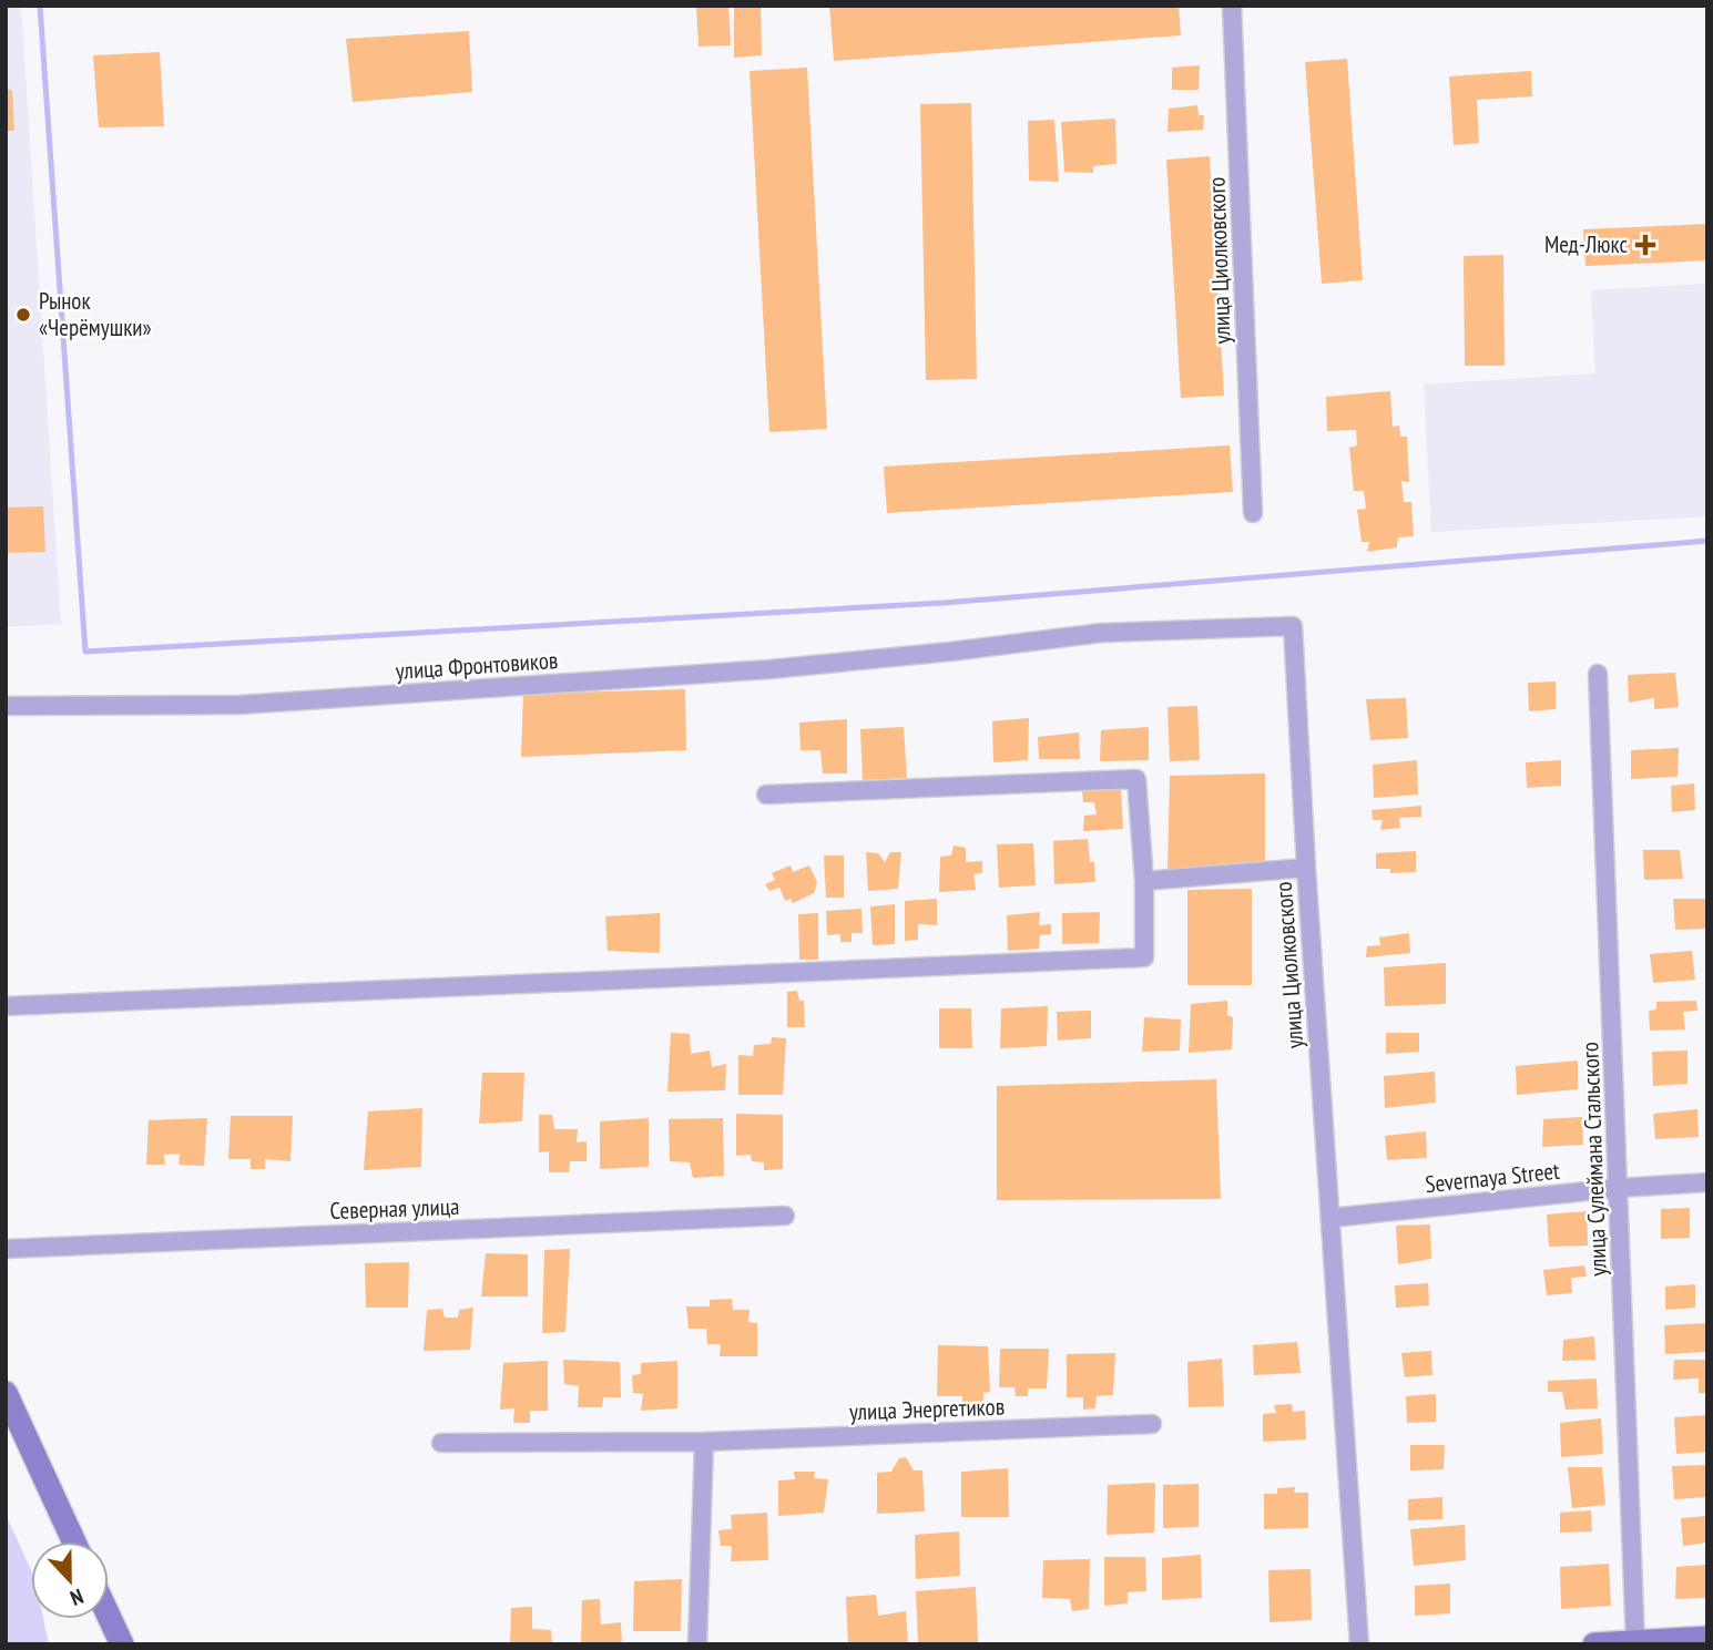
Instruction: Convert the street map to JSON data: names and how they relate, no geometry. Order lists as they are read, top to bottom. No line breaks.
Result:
{"streets":{"street":["улица Циолковского","улица Фронтовиков","улица Сулеймана Стальского","Severnaya Street","Северная улица","улица Энергетиков"]},"crossings":[["улица Циолковского","улица Фронтовиков"],["улица Циолковского","Severnaya Street"],["улица Сулеймана Стальского","Severnaya Street"]],"places":{"health":["Мед-Люкс"],"other":["Рынок «Черёмушки»"]},"north":"bottom"}
